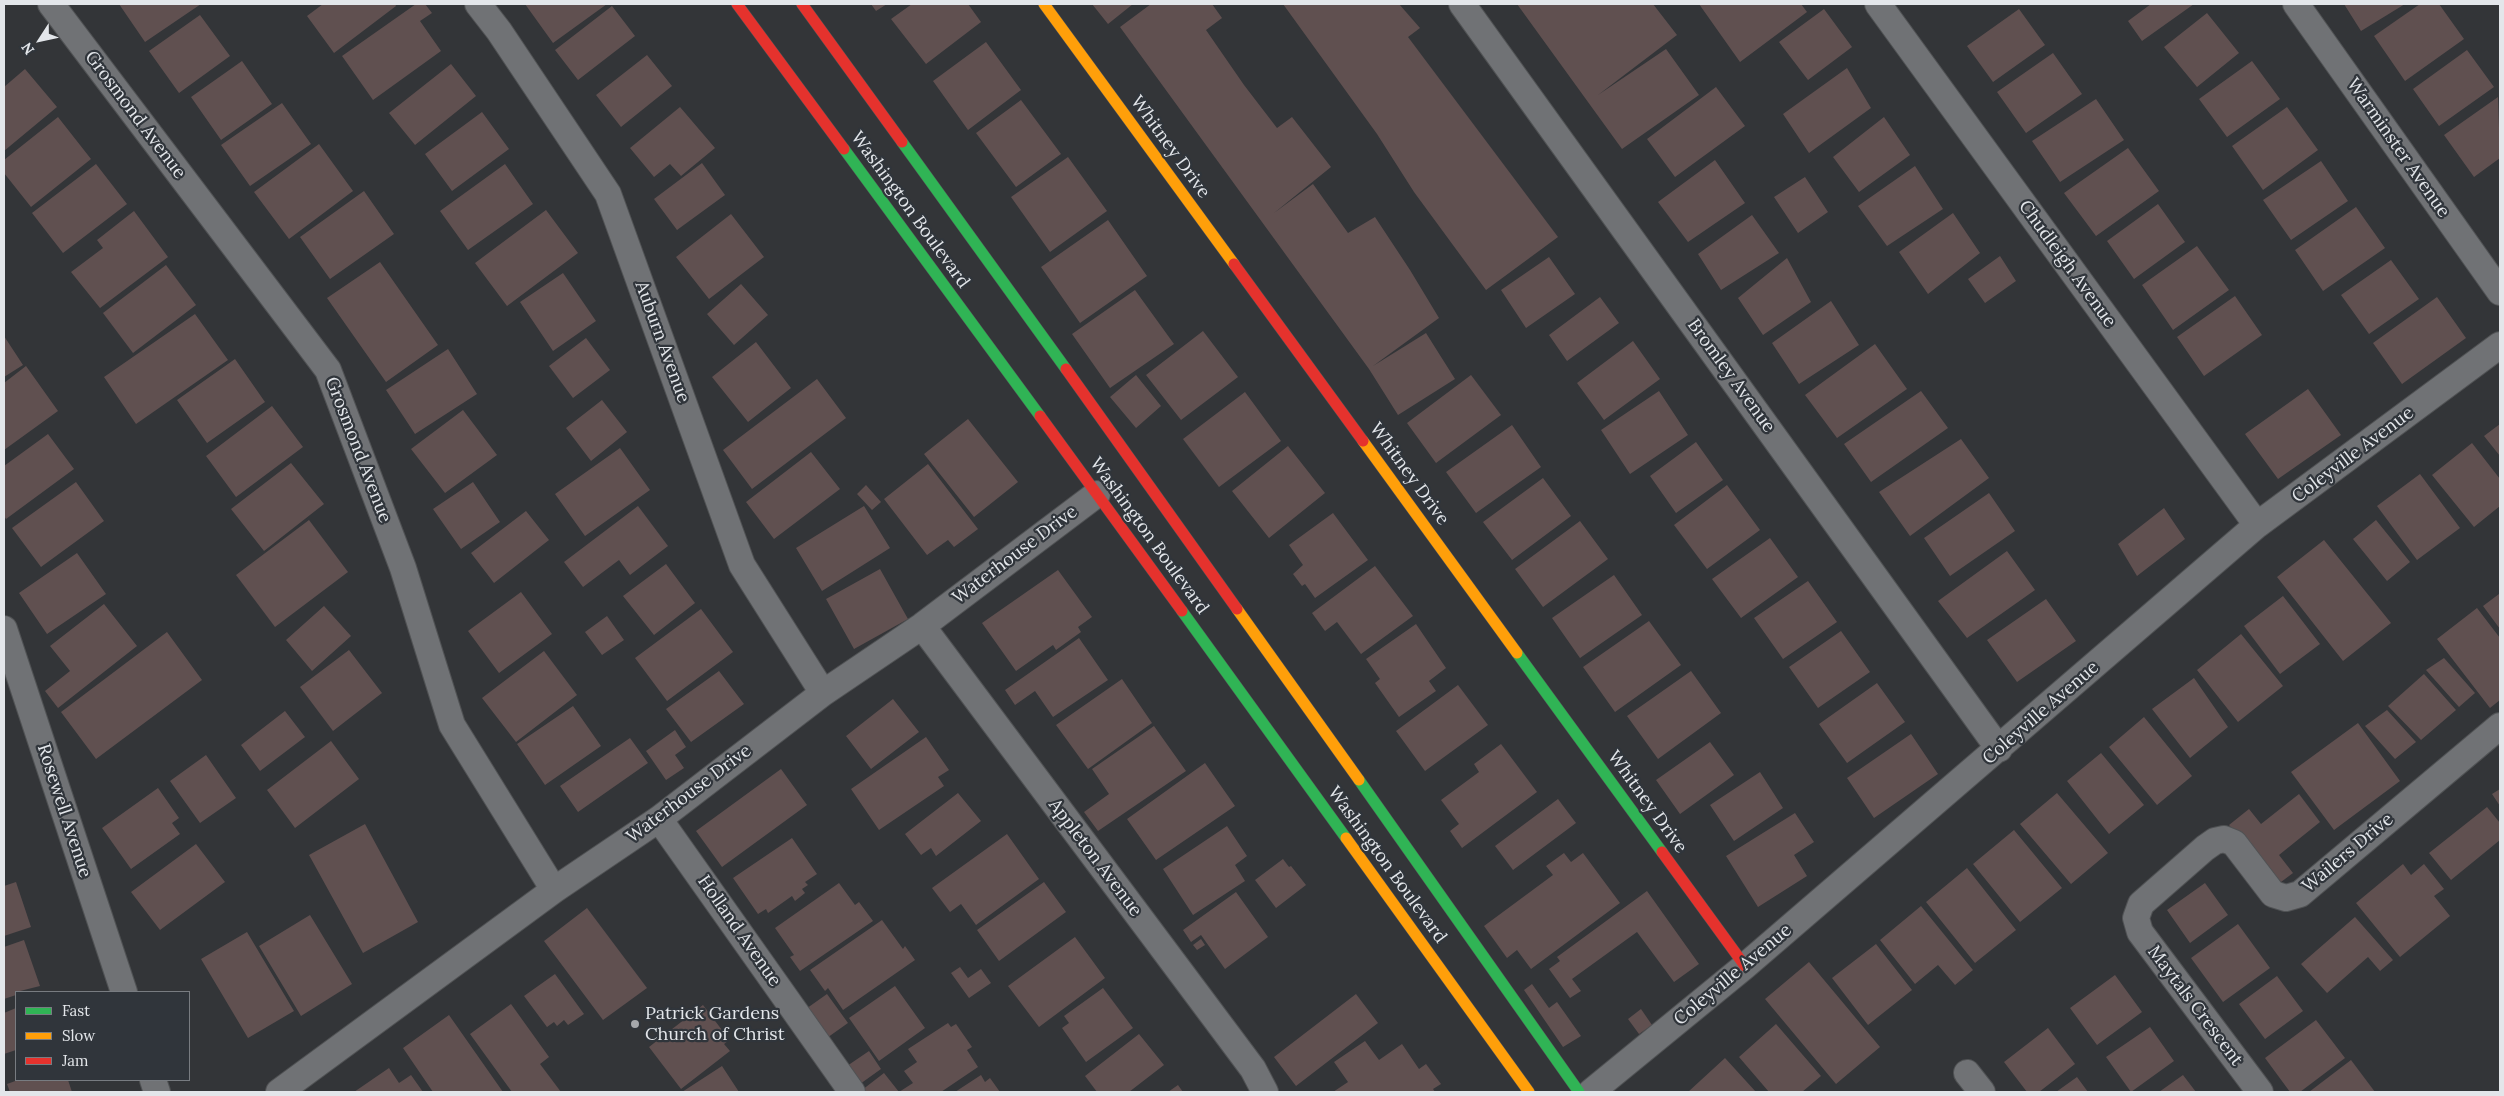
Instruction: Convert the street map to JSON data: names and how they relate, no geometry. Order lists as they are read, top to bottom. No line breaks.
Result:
{"streets":{"main road":["Whitney Drive","Washington Boulevard"],"street":["Grosmond Avenue","Warminster Avenue","Chudleigh Avenue","Auburn Avenue","Bromley Avenue","Coleyville Avenue","Waterhouse Drive","Rosewell Avenue","Wailers Drive","Appleton Avenue","Holland Avenue","Maytals Crescent"]},"crossings":[["Grosmond Avenue","Waterhouse Drive"],["Whitney Drive","Coleyville Avenue"],["Washington Boulevard","Waterhouse Drive"],["Chudleigh Avenue","Coleyville Avenue"],["Auburn Avenue","Waterhouse Drive"],["Bromley Avenue","Coleyville Avenue"],["Waterhouse Drive","Appleton Avenue"],["Waterhouse Drive","Holland Avenue"],["Wailers Drive","Maytals Crescent"]],"places":["Patrick Gardens Church of Christ"],"legend":["Fast","Slow","Jam"],"north":"bottom left"}
